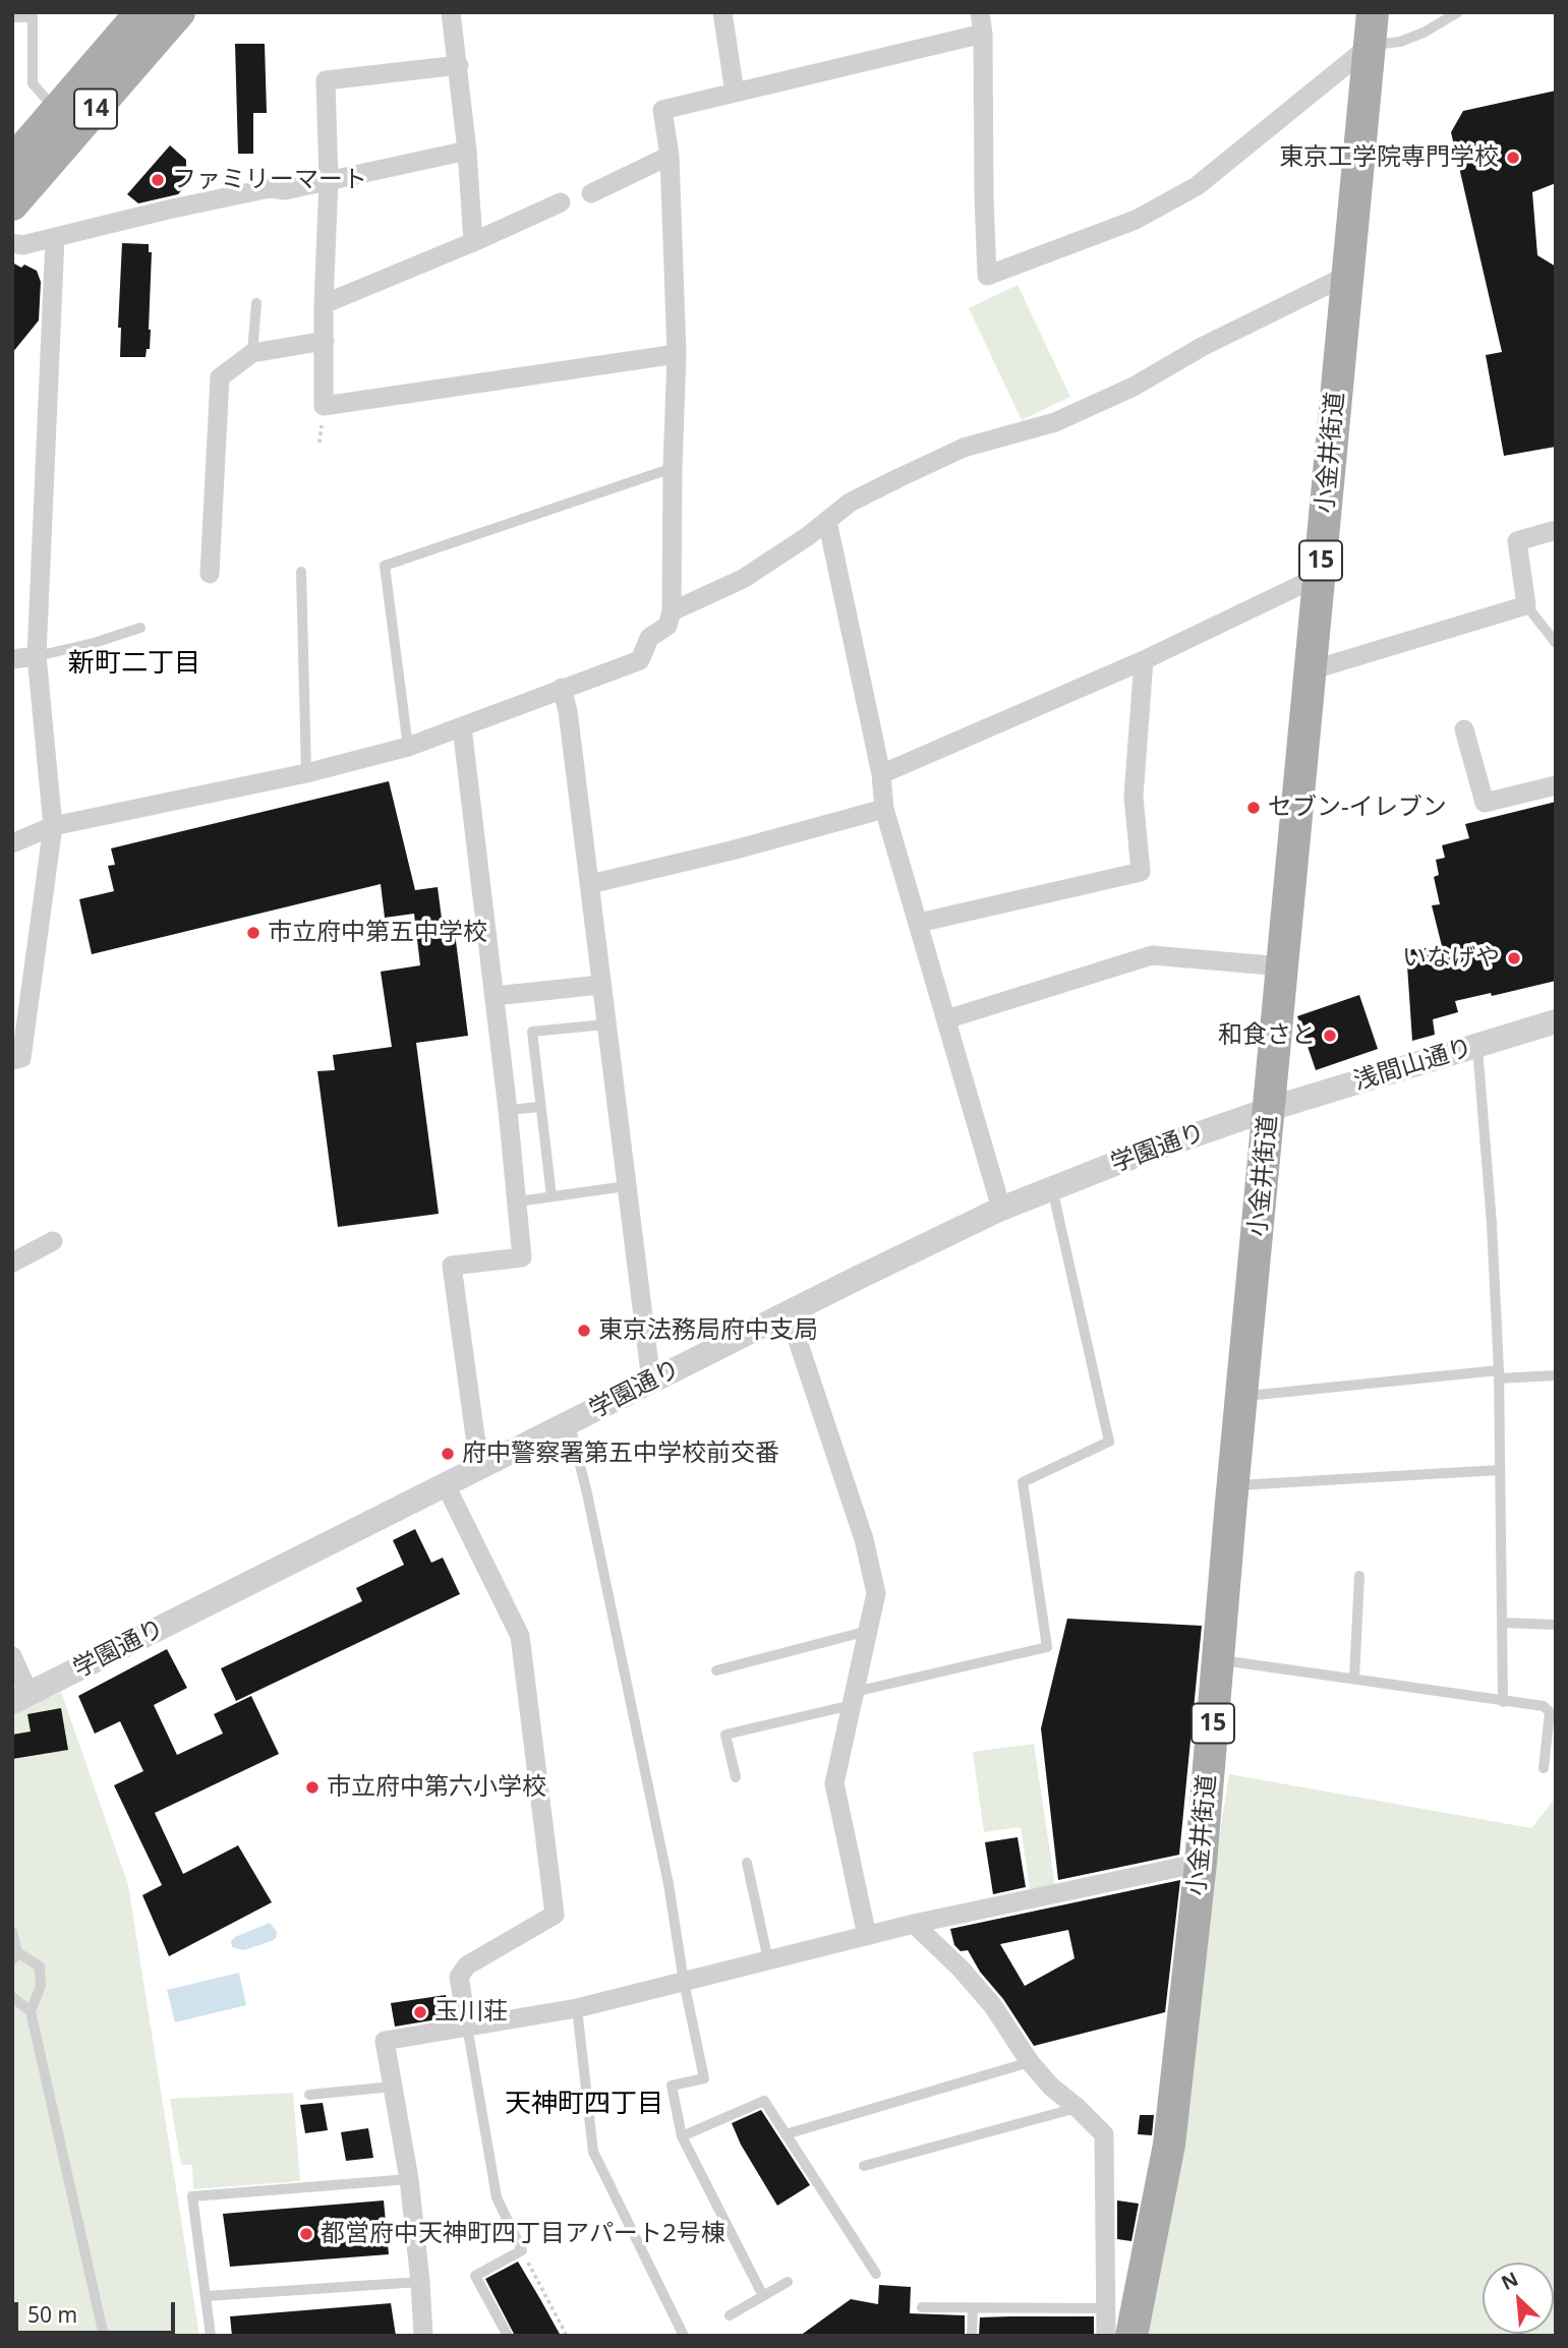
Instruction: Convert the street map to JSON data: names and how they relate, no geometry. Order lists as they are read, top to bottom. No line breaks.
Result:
{"streets":{"main road":["14","小金井街道","15"],"street":["浅間山通り","学園通り"]},"crossings":[["小金井街道","浅間山通り"],["小金井街道","学園通り"],["浅間山通り","学園通り"]],"districts":["新町二丁目","天神町四丁目"],"places":["東京工学院専門学校","ファミリーマート","セブン-イレブン","市立府中第五中学校","いなげや","和食さと","東京法務局府中支局","府中警察署第五中学校前交番","市立府中第六小学校","玉川荘","都営府中天神町四丁目アパート2号棟"],"scale_bar":"50 m","north":"top left"}
